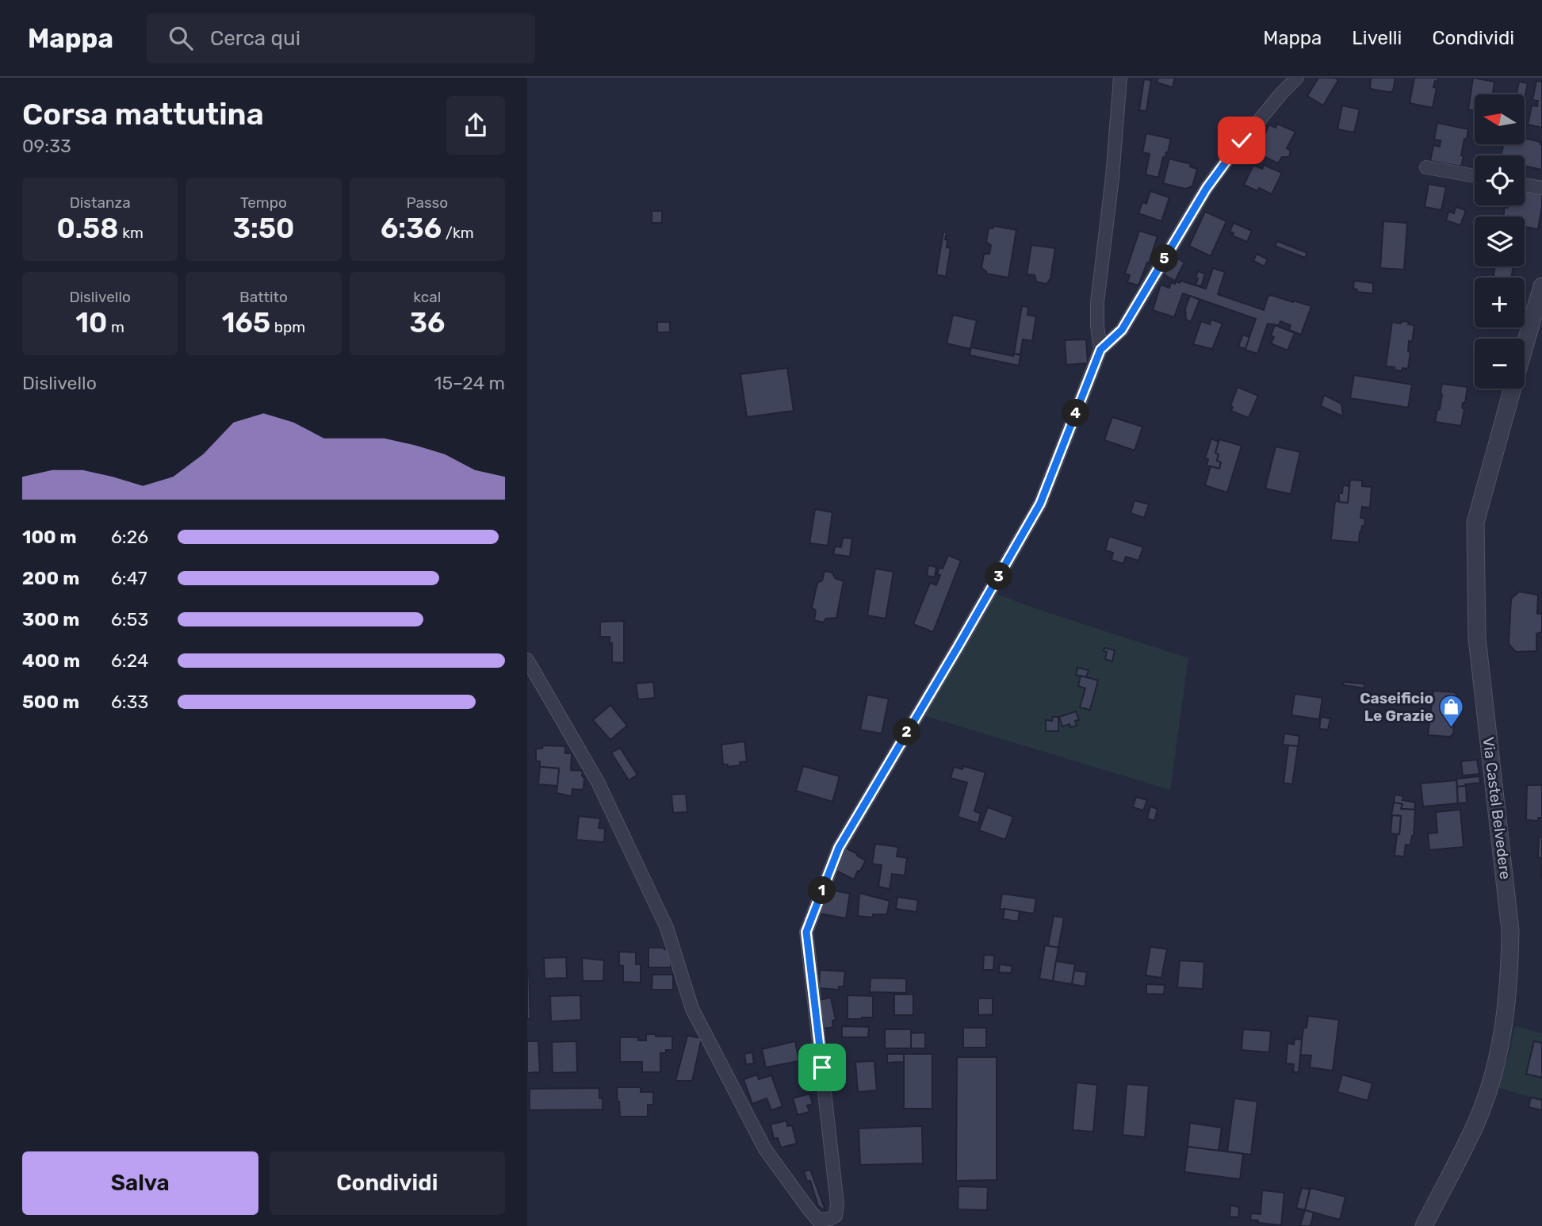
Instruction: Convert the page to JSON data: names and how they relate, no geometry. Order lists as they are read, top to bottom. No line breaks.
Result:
{"streets":{"street":["Via Castel Belvedere"]},"places":{"shop":["Caseificio Le Grazie"]},"north":"left","page":{"header":"Mappa","search":"Cerca qui","nav":["Mappa","Livelli","Condividi"],"heading":["Corsa mattutina","09:33"],"map_buttons":["+","−"],"stats":[["Distanza","0.58 km"],["Tempo","3:50"],["Passo","6:36 /km"],["Dislivello","10 m"],["Battito","165 bpm"],["kcal","36"]],"pins":["5","4","3","2","1"],"chart":["Dislivello","15–24 m"],"list":[{"name":"100 m","note":"6:26"},{"name":"200 m","note":"6:47"},{"name":"300 m","note":"6:53"},{"name":"400 m","note":"6:24"},{"name":"500 m","note":"6:33"}],"buttons":["Salva","Condividi"]}}
